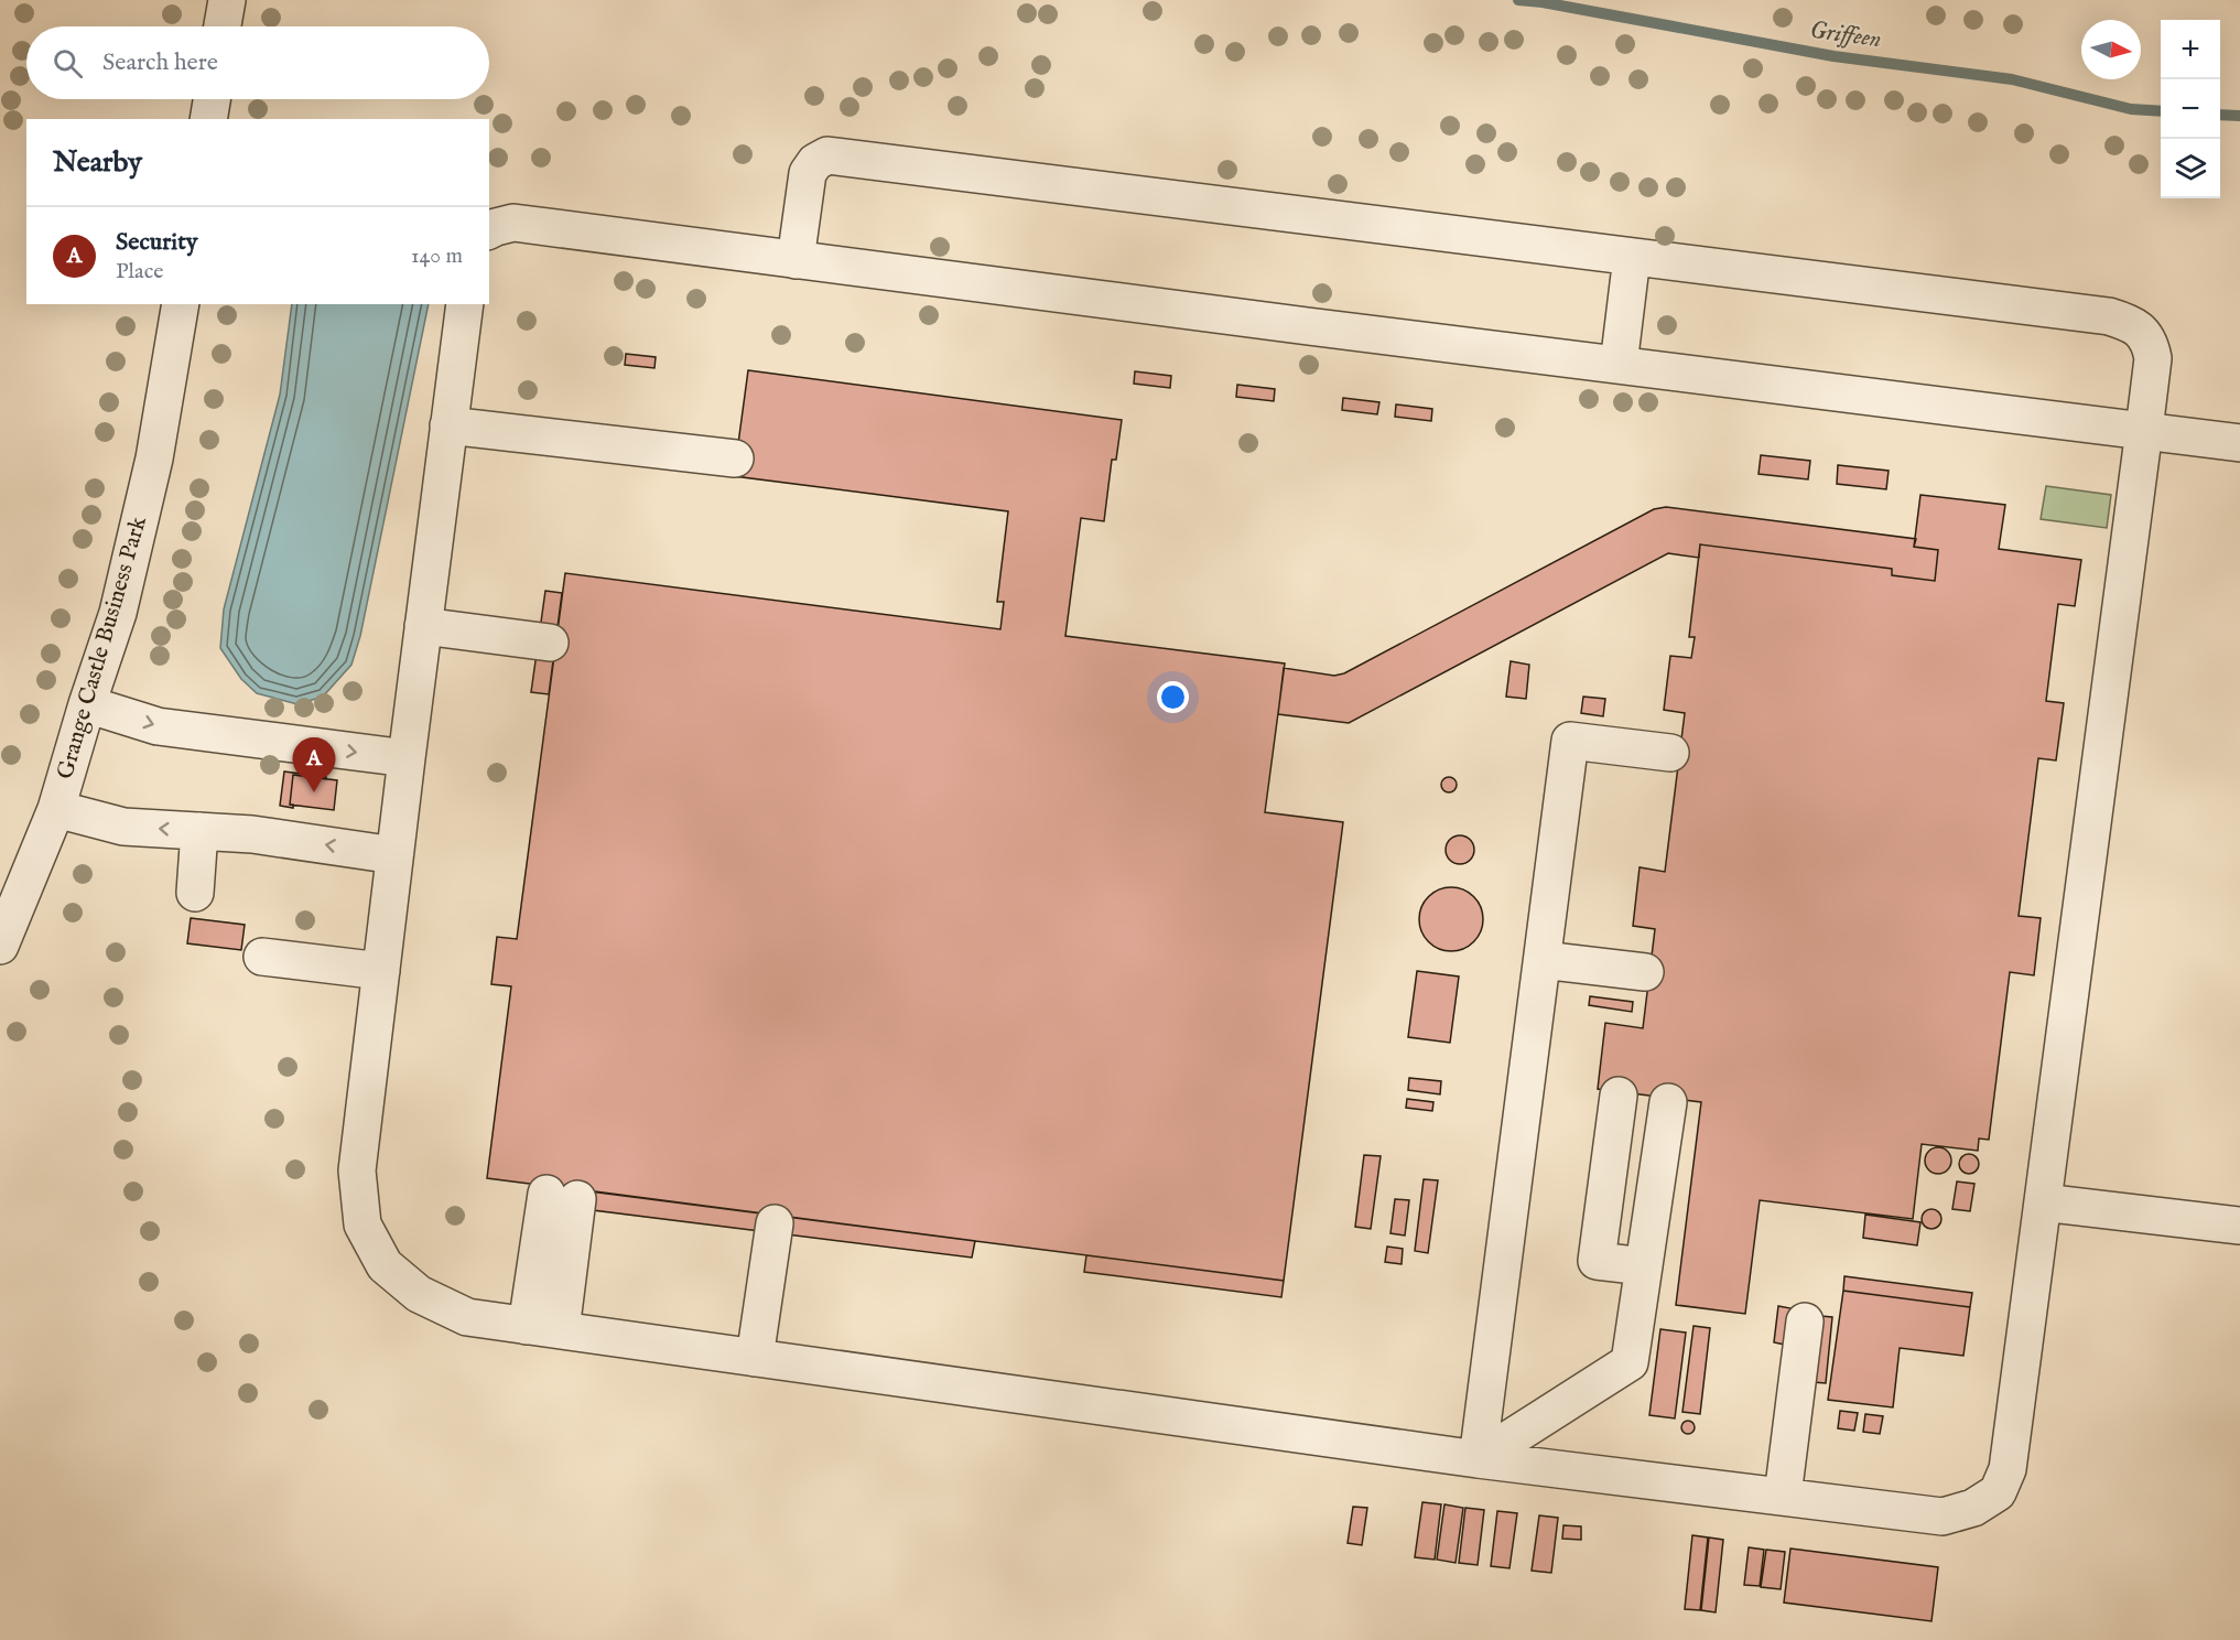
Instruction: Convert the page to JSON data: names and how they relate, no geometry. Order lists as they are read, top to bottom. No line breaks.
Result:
{"streets":{"street":["Grange Castle Business Park"]},"water":["Griffeen"],"north":"right","page":{"map_buttons":["+","−"],"search":"Search here","heading":"Nearby","list":[{"mark":"A","name":"Security","note":"Place","value":"140 m"}],"pins":"A"}}
